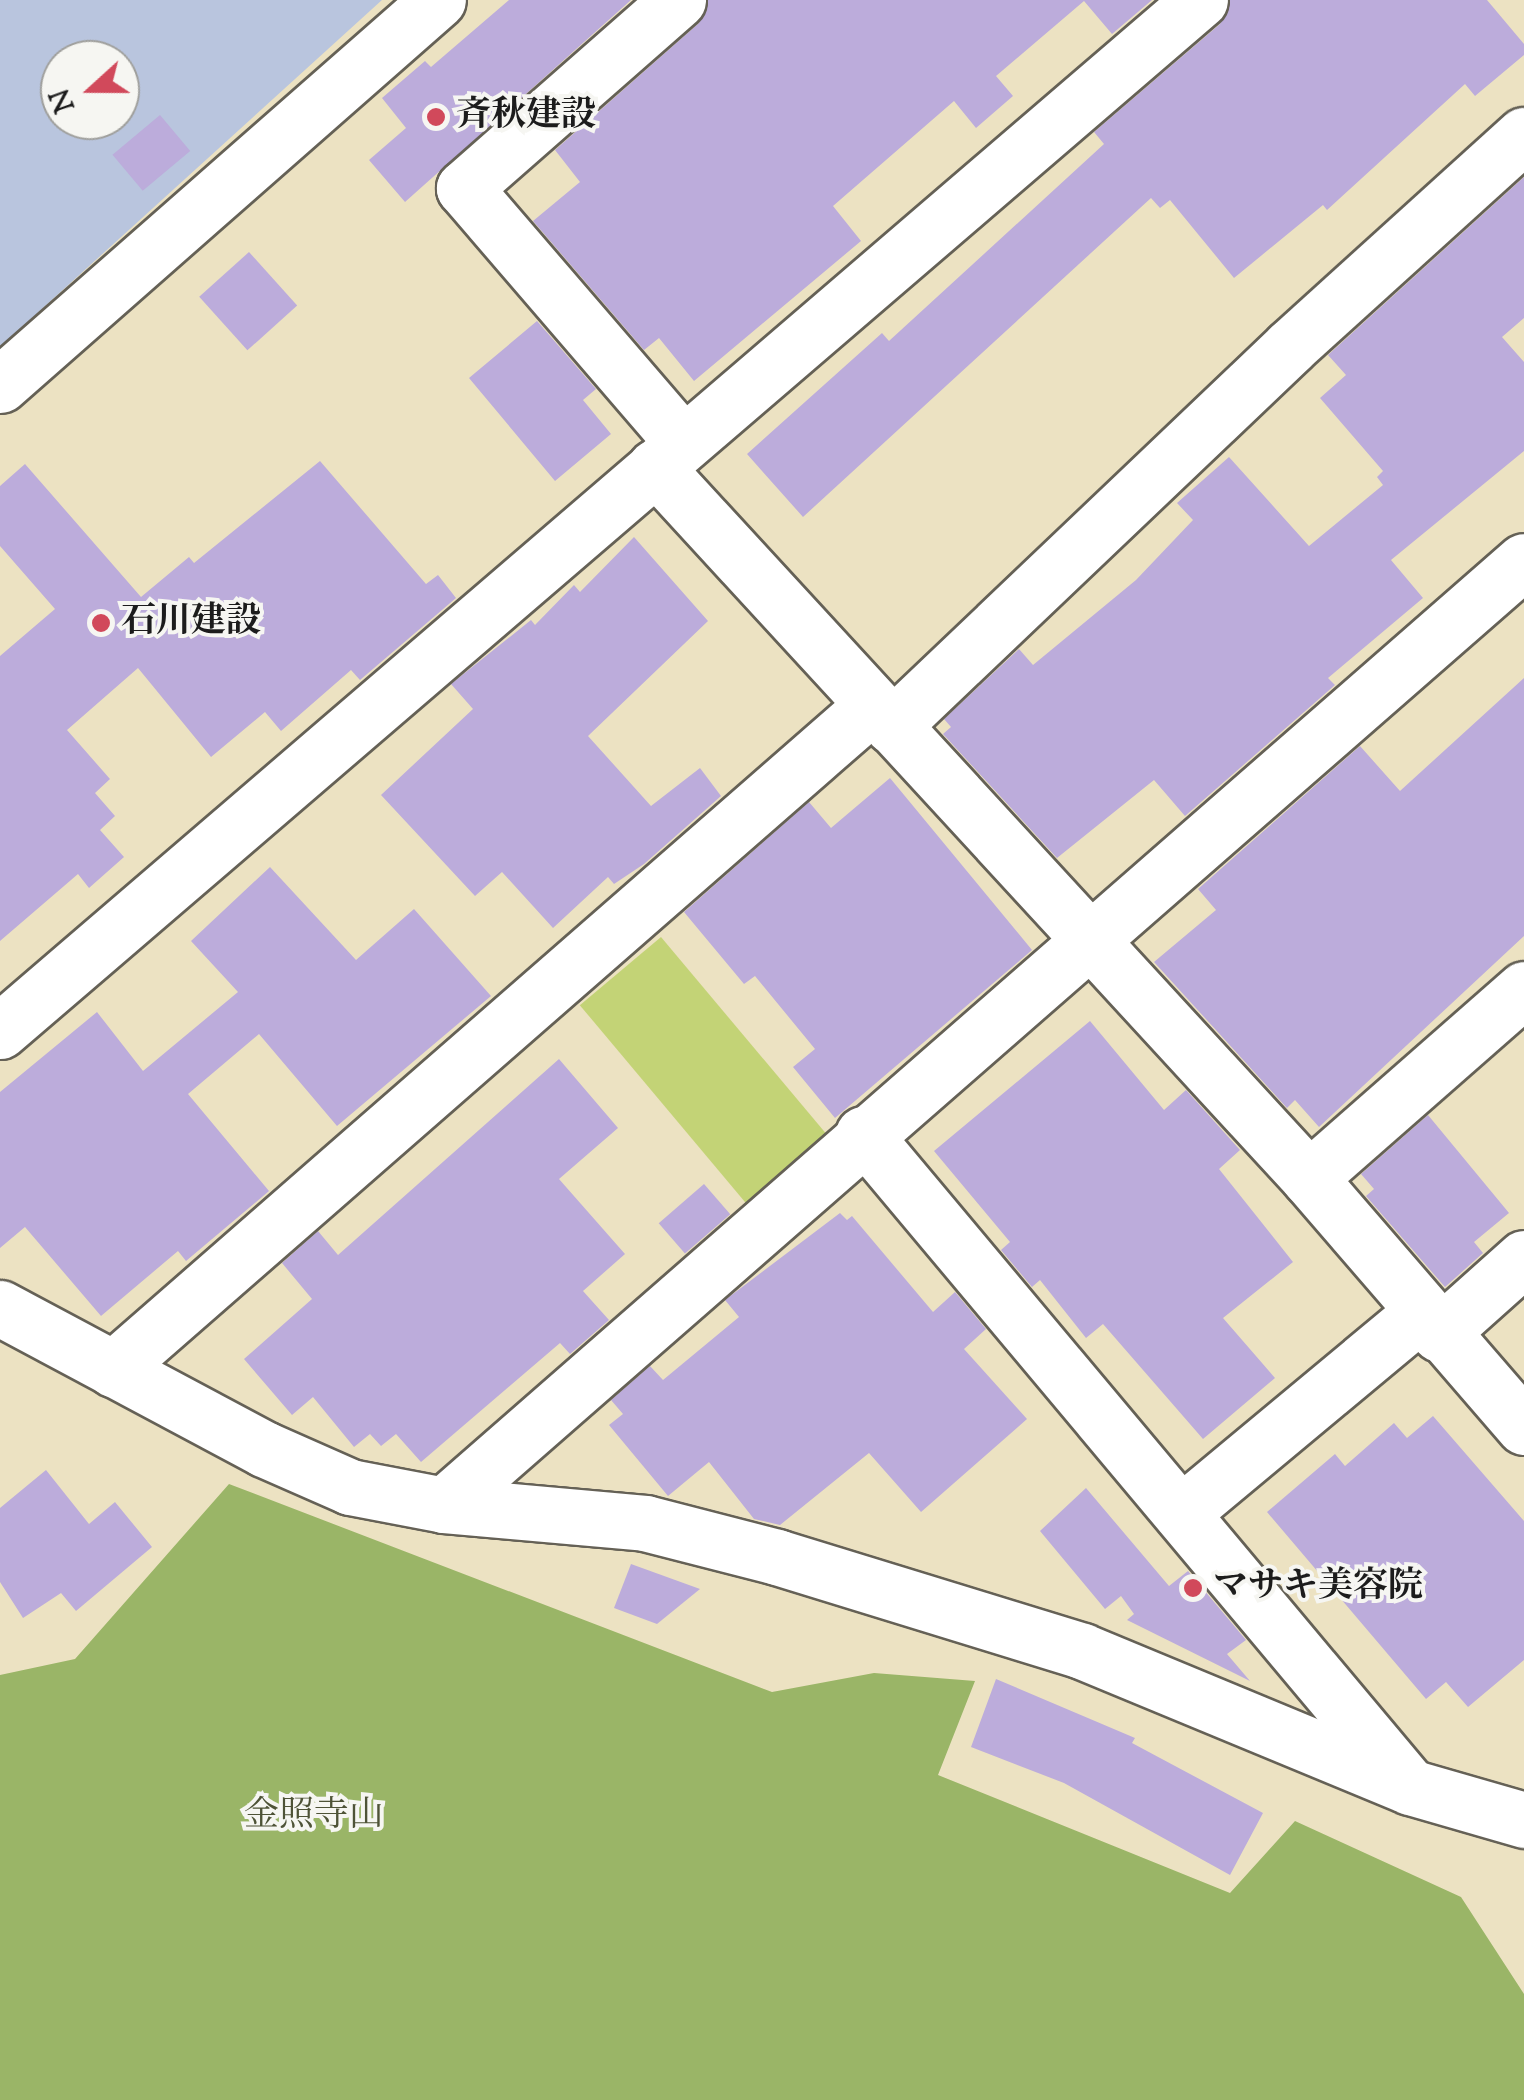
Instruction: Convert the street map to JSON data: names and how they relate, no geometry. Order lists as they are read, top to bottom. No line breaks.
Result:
{"parks":["金照寺山"],"places":["斉秋建設","石川建設","マサキ美容院"],"north":"left"}
